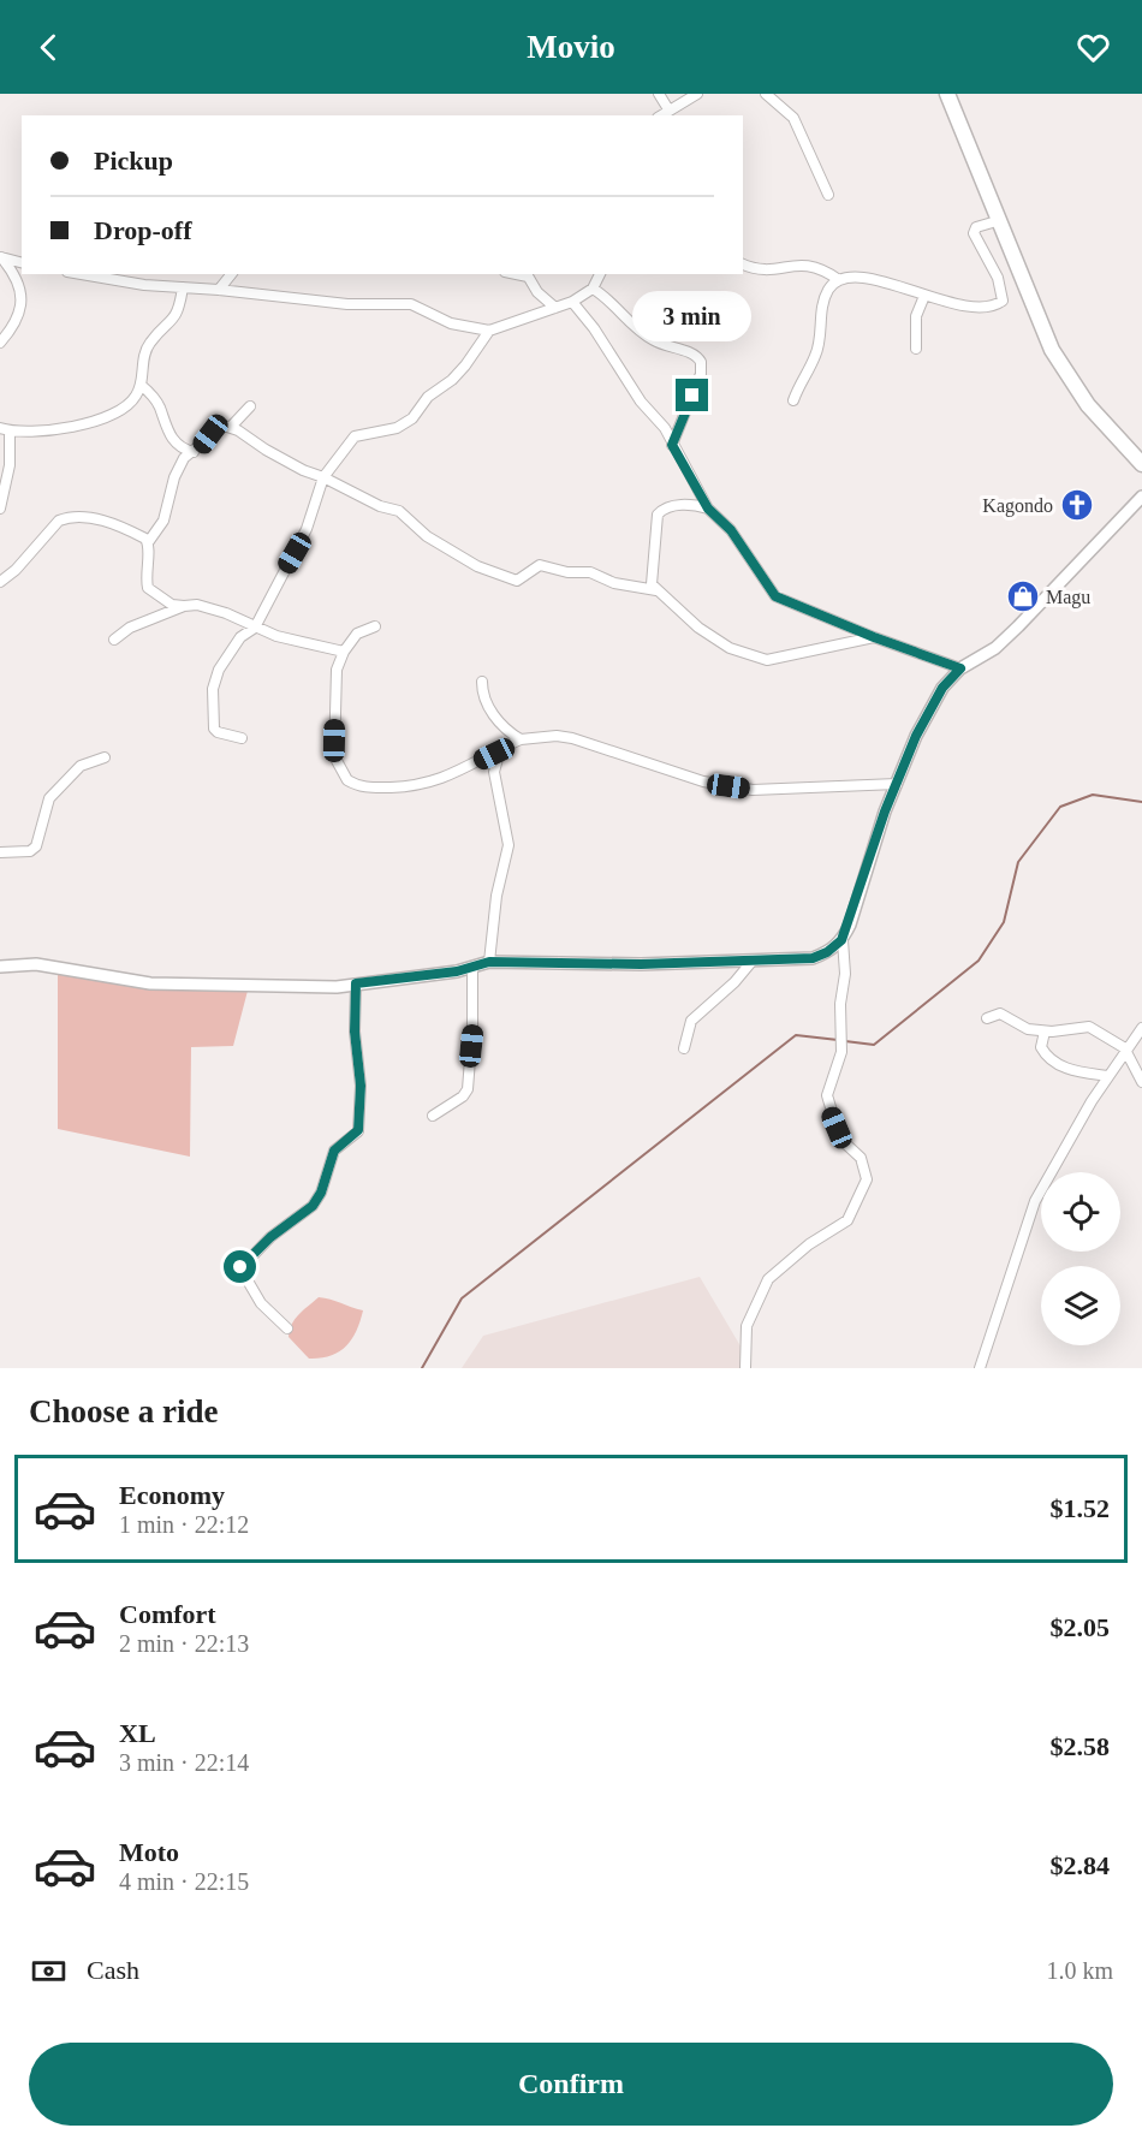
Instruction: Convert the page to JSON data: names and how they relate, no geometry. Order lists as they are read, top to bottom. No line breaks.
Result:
{"places":{"church":["Kagondo"],"shop":["Magu"]},"page":{"header":"Movio","banner":["Pickup","Drop-off"],"bubble":"3 min","heading":"Choose a ride","list":[{"name":"Economy","note":"1 min · 22:12","value":"$1.52"},{"name":"Comfort","note":"2 min · 22:13","value":"$2.05"},{"name":"XL","note":"3 min · 22:14","value":"$2.58"},{"name":"Moto","note":"4 min · 22:15","value":"$2.84"}],"pay":["Cash","1.0 km"],"buttons":"Confirm"}}
